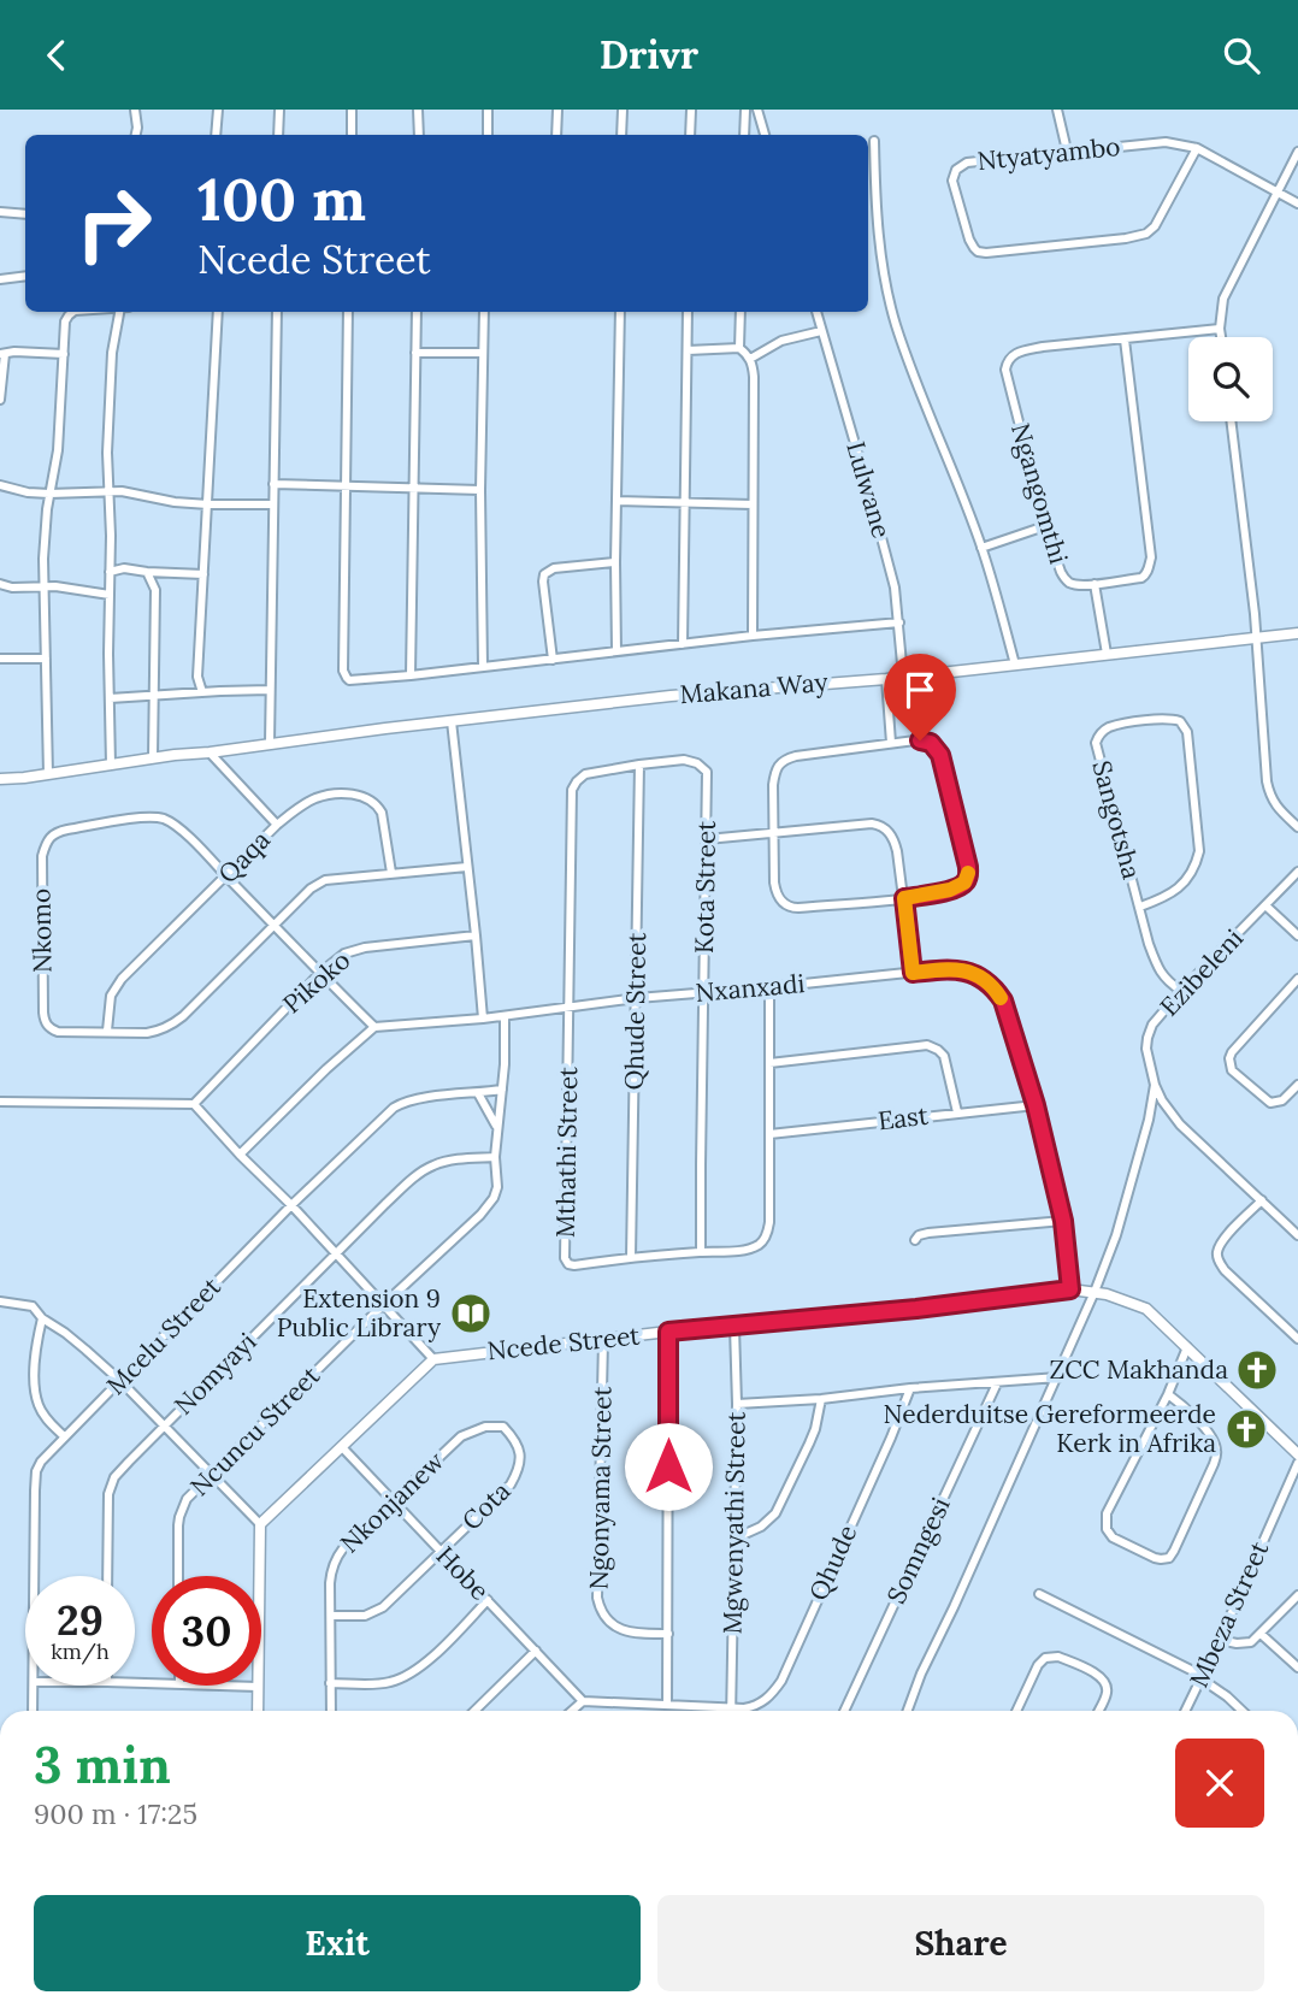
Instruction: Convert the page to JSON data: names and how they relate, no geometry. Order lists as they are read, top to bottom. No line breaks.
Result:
{"streets":{"street":["Ntyatyambo","Lulwane","Ngangomthi","Makana Way","Sangotsha","Qaqa","Kota Street","Nkomo","Ezibeleni","Pikoko","Nxanxadi","Qhude Street","East","Mthathi Street","Mcelu Street","Ncede Street","Nomyayi","Ncuncu Street","Ngonyama Street","Nkonjanew","Cota","Mgwenyathi Street","Somngesi","Qhude","Hobe","Mbeza Street"]},"crossings":[["Lulwane","Makana Way"],["Sangotsha","Ezibeleni"],["Qaqa","Nkomo"],["Kota Street","Nxanxadi"],["Kota Street","Qhude Street"],["Kota Street","Mthathi Street"],["Nkomo","Pikoko"],["Nkomo","Nxanxadi"],["Nxanxadi","Qhude Street"],["Nxanxadi","East"],["Nxanxadi","Mthathi Street"],["Nxanxadi","Ncede Street"],["Qhude Street","Mthathi Street"],["East","Mthathi Street"],["Ncede Street","Ngonyama Street"],["Ncede Street","Mgwenyathi Street"],["Nomyayi","Ncuncu Street"],["Nkonjanew","Cota"],["Nkonjanew","Hobe"],["Cota","Hobe"],["Mgwenyathi Street","Qhude"],["Qhude","Hobe"]],"places":{"library":["Extension 9 Public Library"],"church":["ZCC Makhanda","Nederduitse Gereformeerde Kerk in Afrika"]},"page":{"header":"Drivr","turn":["100 m","Ncede Street"],"speed":"29 km/h","limit":"30","heading":["3 min","900 m · 17:25"],"buttons":["Exit","Share"]}}
